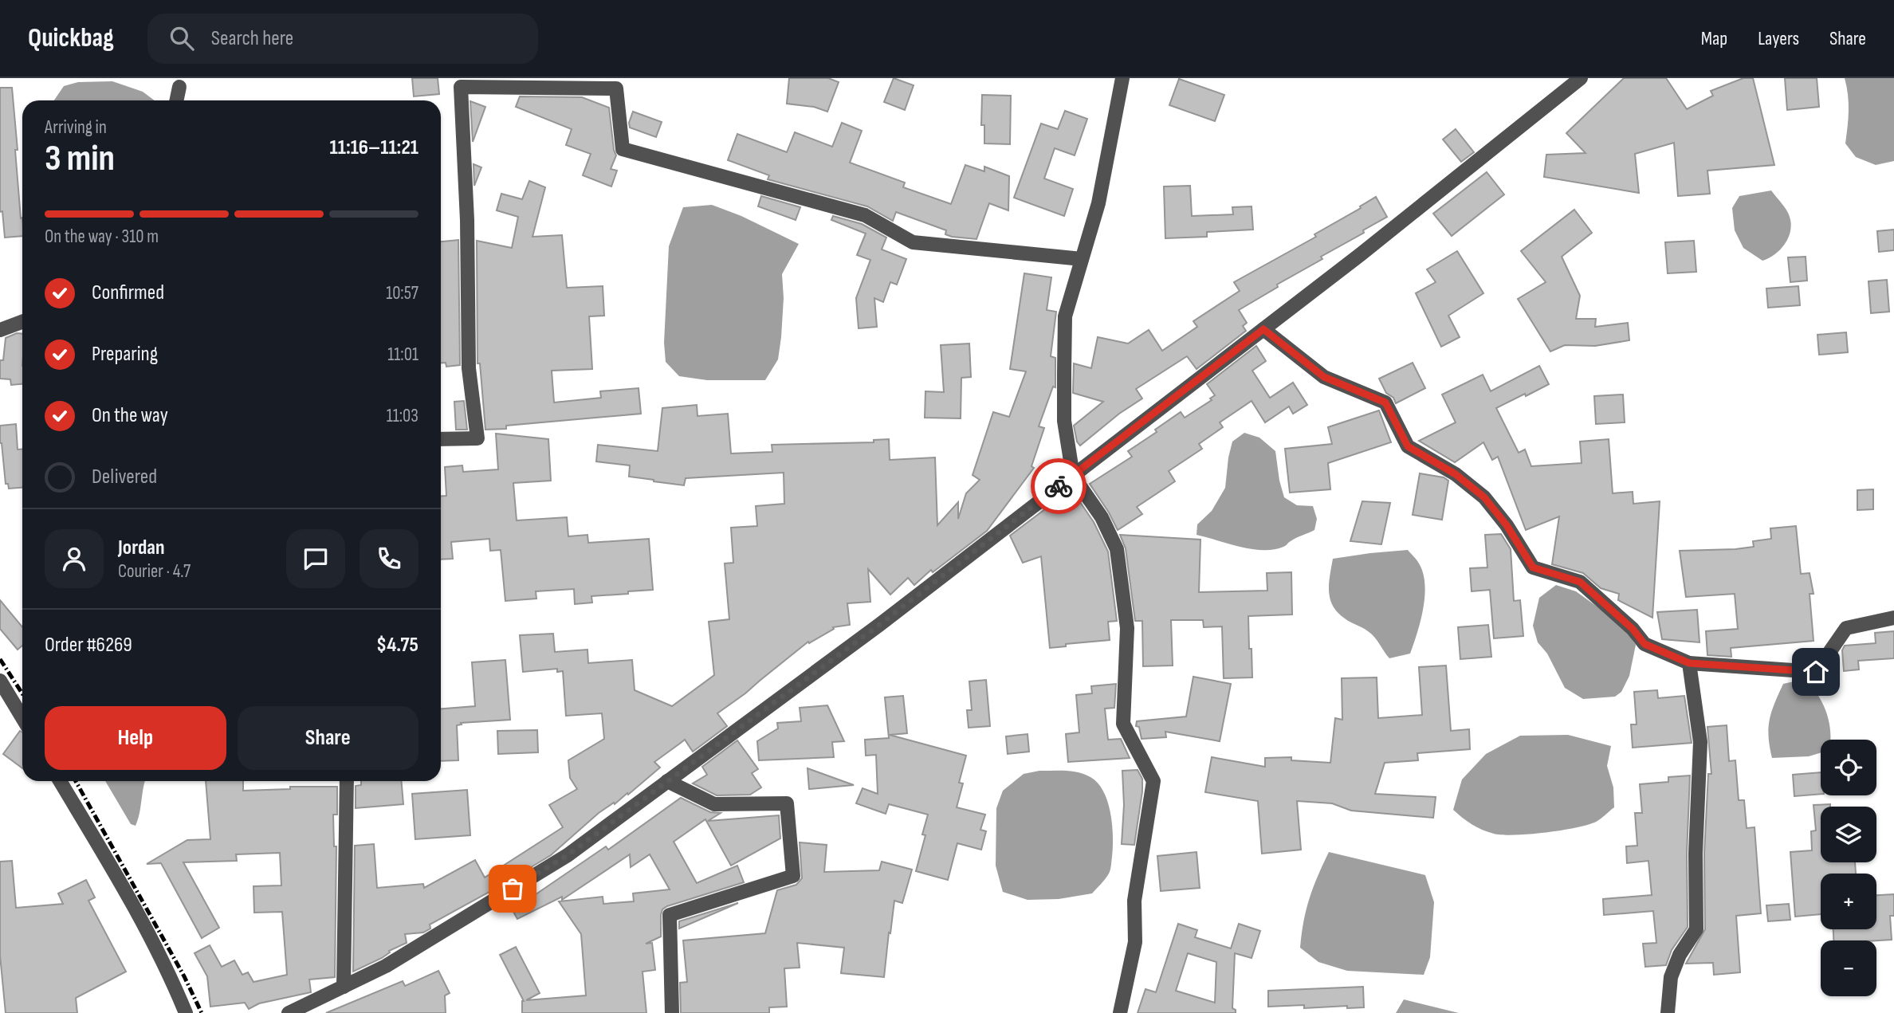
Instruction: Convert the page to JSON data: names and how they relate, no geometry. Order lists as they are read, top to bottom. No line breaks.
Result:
{"page":{"header":"Quickbag","search":"Search here","nav":["Map","Layers","Share"],"heading":["3 min","Arriving in","11:16–11:21"],"panel":["Jordan","Courier · 4.7","Order #6269","$4.75"],"bar":"On the way · 310 m","list":[["Confirmed","10:57"],["Preparing","11:01"],["On the way","11:03"],"Delivered"],"buttons":["Help","Share"],"map_buttons":["+","−"]}}
